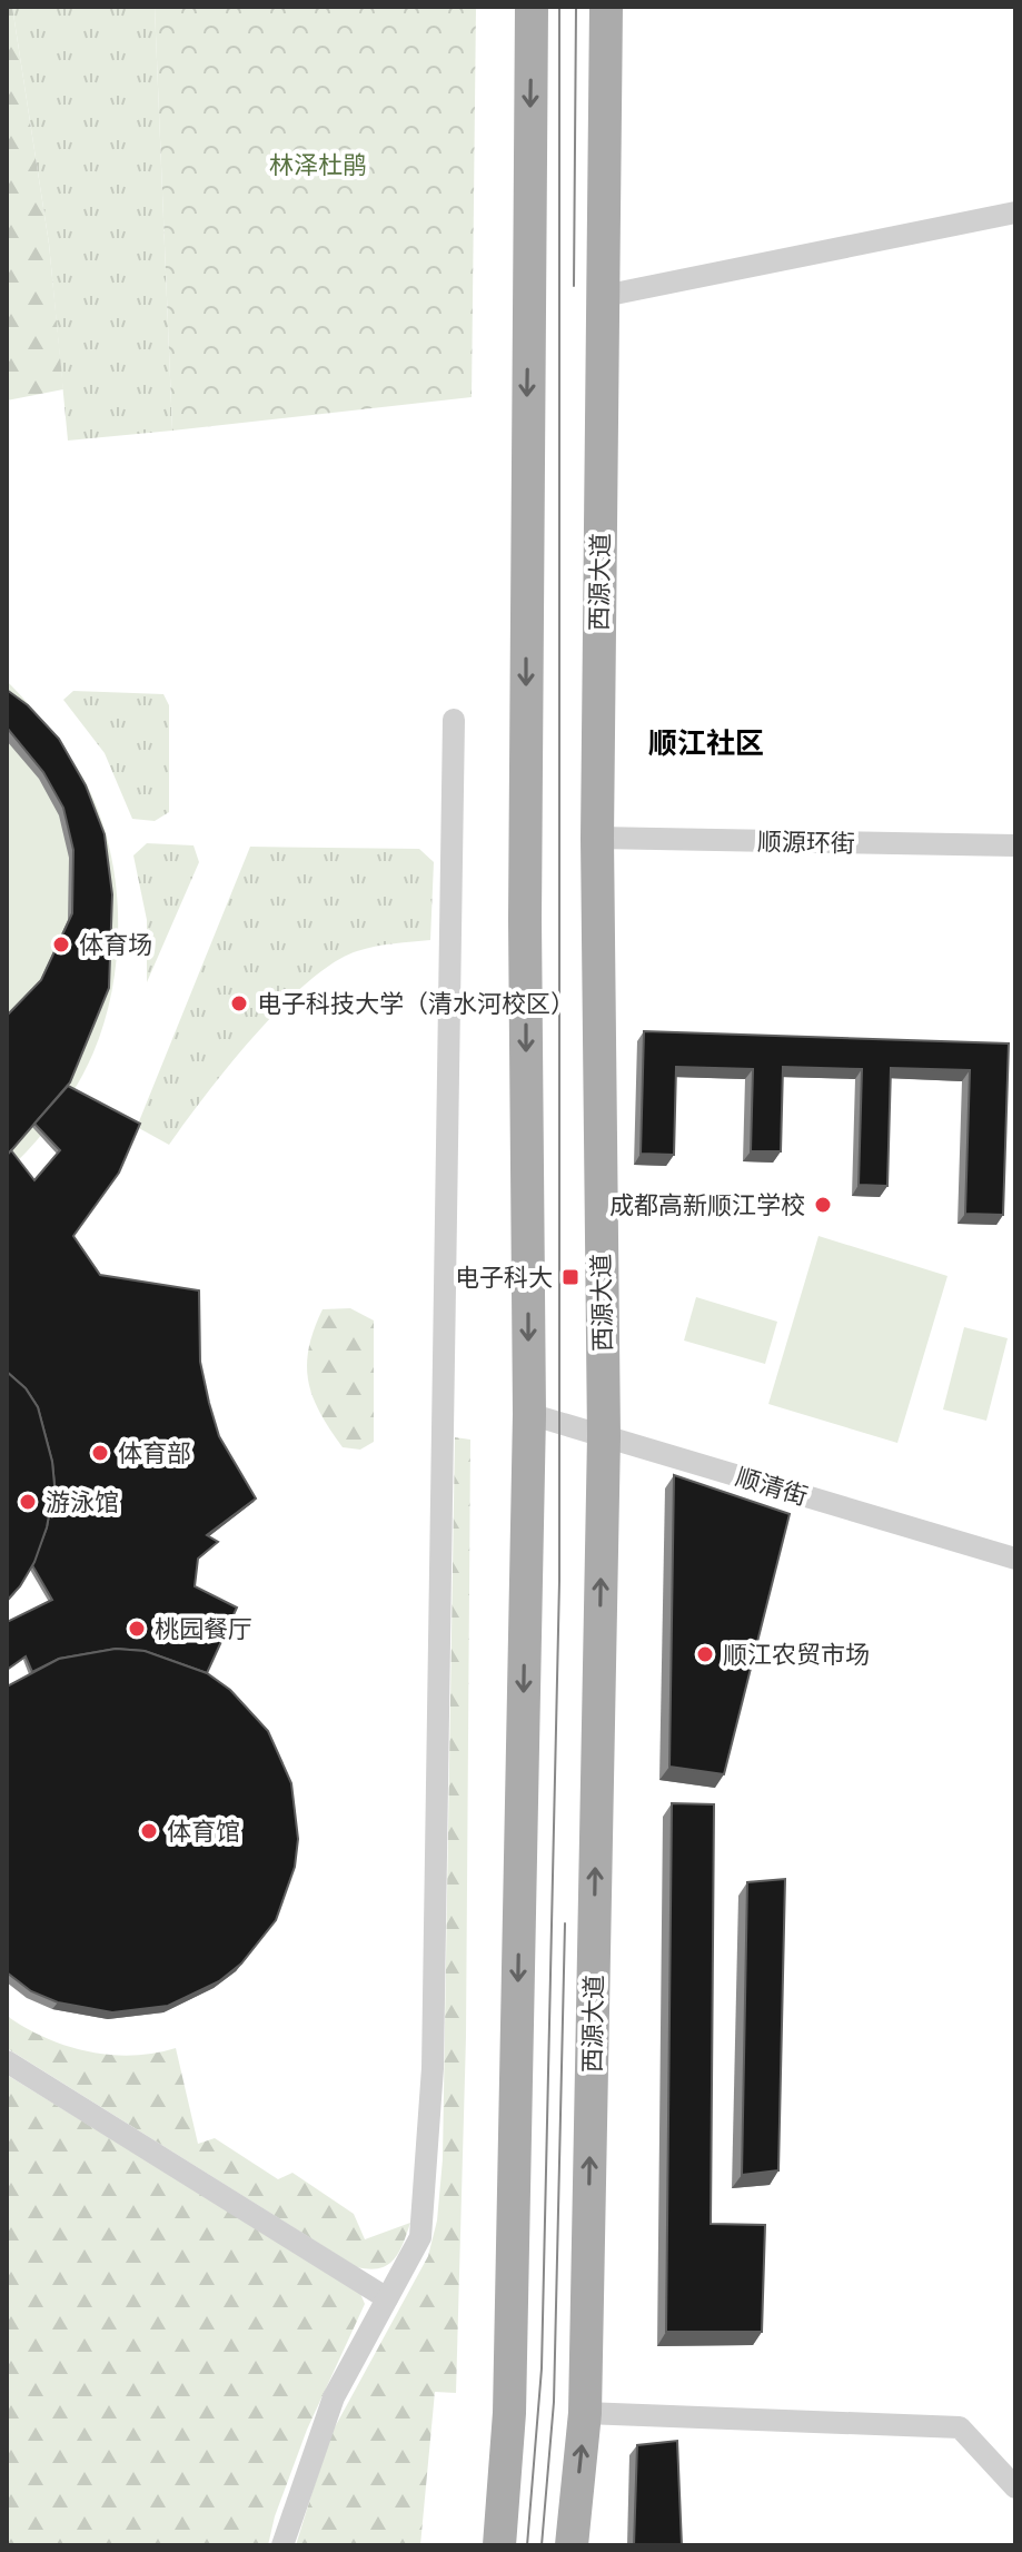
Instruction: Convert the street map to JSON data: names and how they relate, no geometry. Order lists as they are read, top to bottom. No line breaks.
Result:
{"streets":{"main road":["西源大道"],"street":["顺源环街","顺清街"]},"crossings":[["西源大道","顺源环街"],["西源大道","顺清街"]],"districts":["顺江社区"],"parks":["林泽杜鹃"],"places":{"other":["体育场","电子科技大学（清水河校区）","成都高新顺江学校","体育部","游泳馆","桃园餐厅","顺江农贸市场","体育馆"],"transit":["电子科大"]}}
